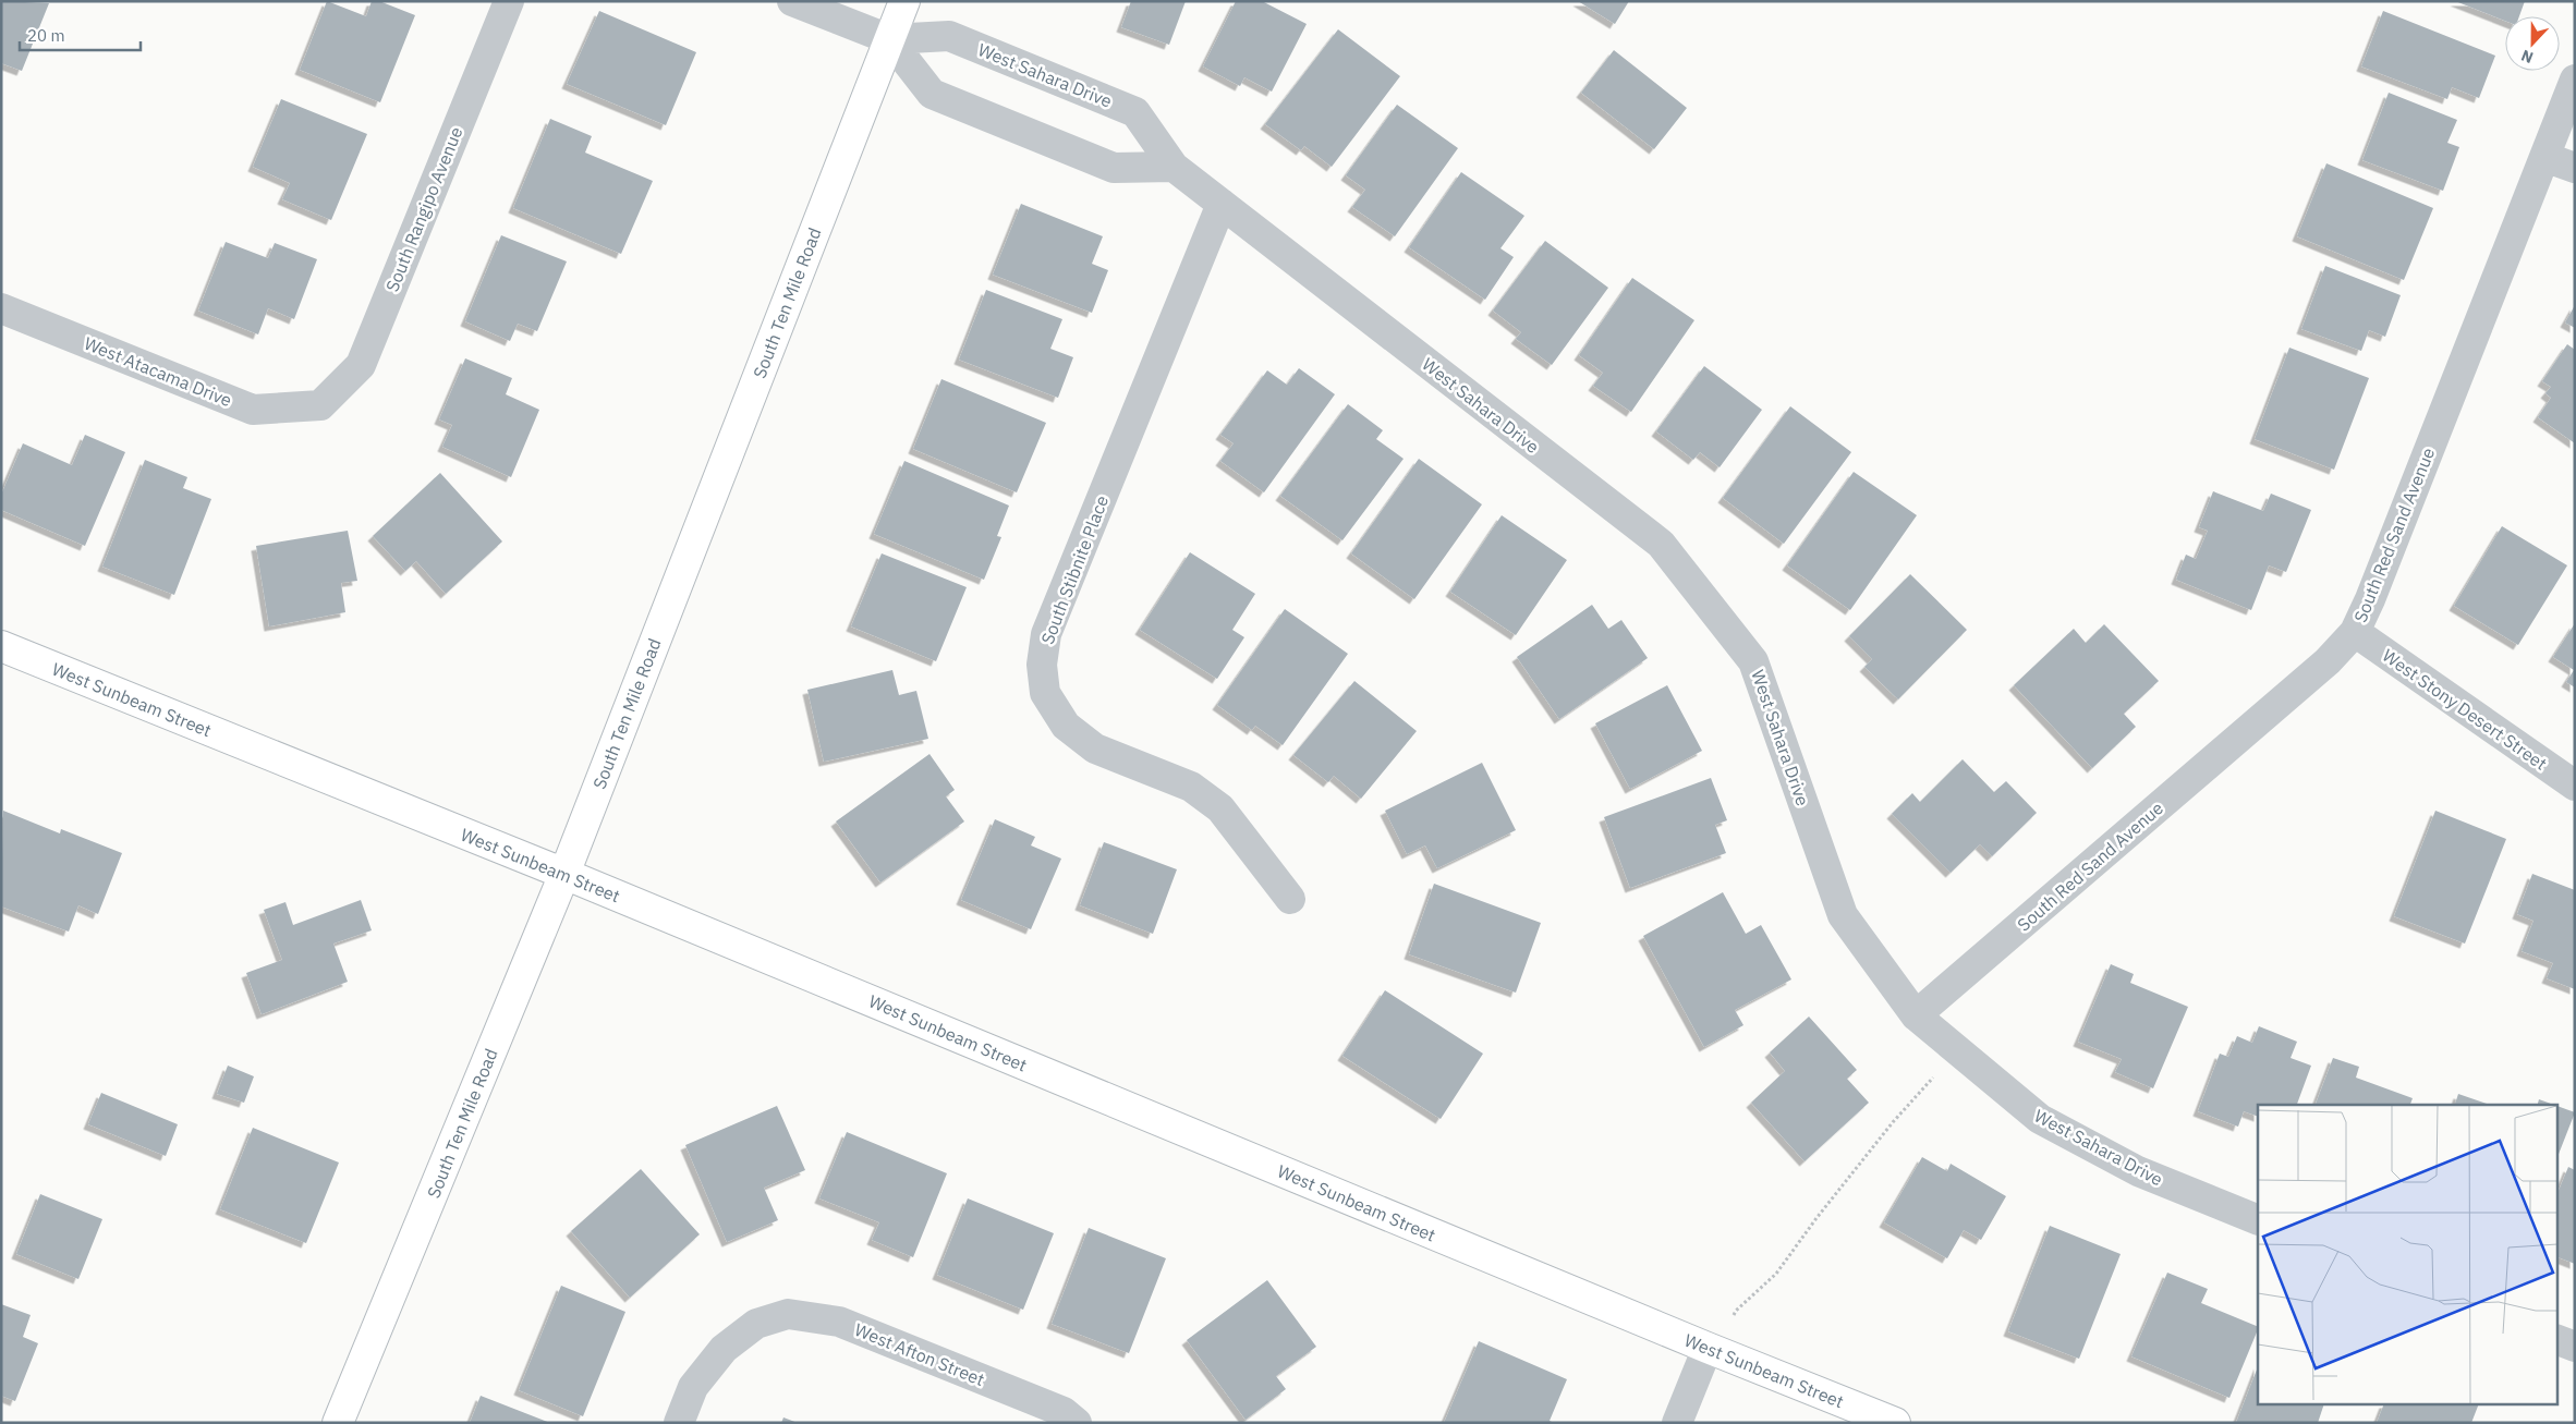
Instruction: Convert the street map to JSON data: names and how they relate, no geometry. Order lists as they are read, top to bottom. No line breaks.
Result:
{"streets":{"street":["West Sahara Drive","South Rangipo Avenue","South Ten Mile Road","West Atacama Drive","South Red Sand Avenue","South Stibnite Place","West Sunbeam Street","West Stony Desert Street","West Afton Street"]},"crossings":[["West Sahara Drive","South Ten Mile Road"],["West Sahara Drive","South Red Sand Avenue"],["West Sahara Drive","South Stibnite Place"],["South Rangipo Avenue","West Atacama Drive"],["South Ten Mile Road","West Sunbeam Street"],["South Red Sand Avenue","West Stony Desert Street"]],"scale_bar":"20 m","north":"bottom"}
